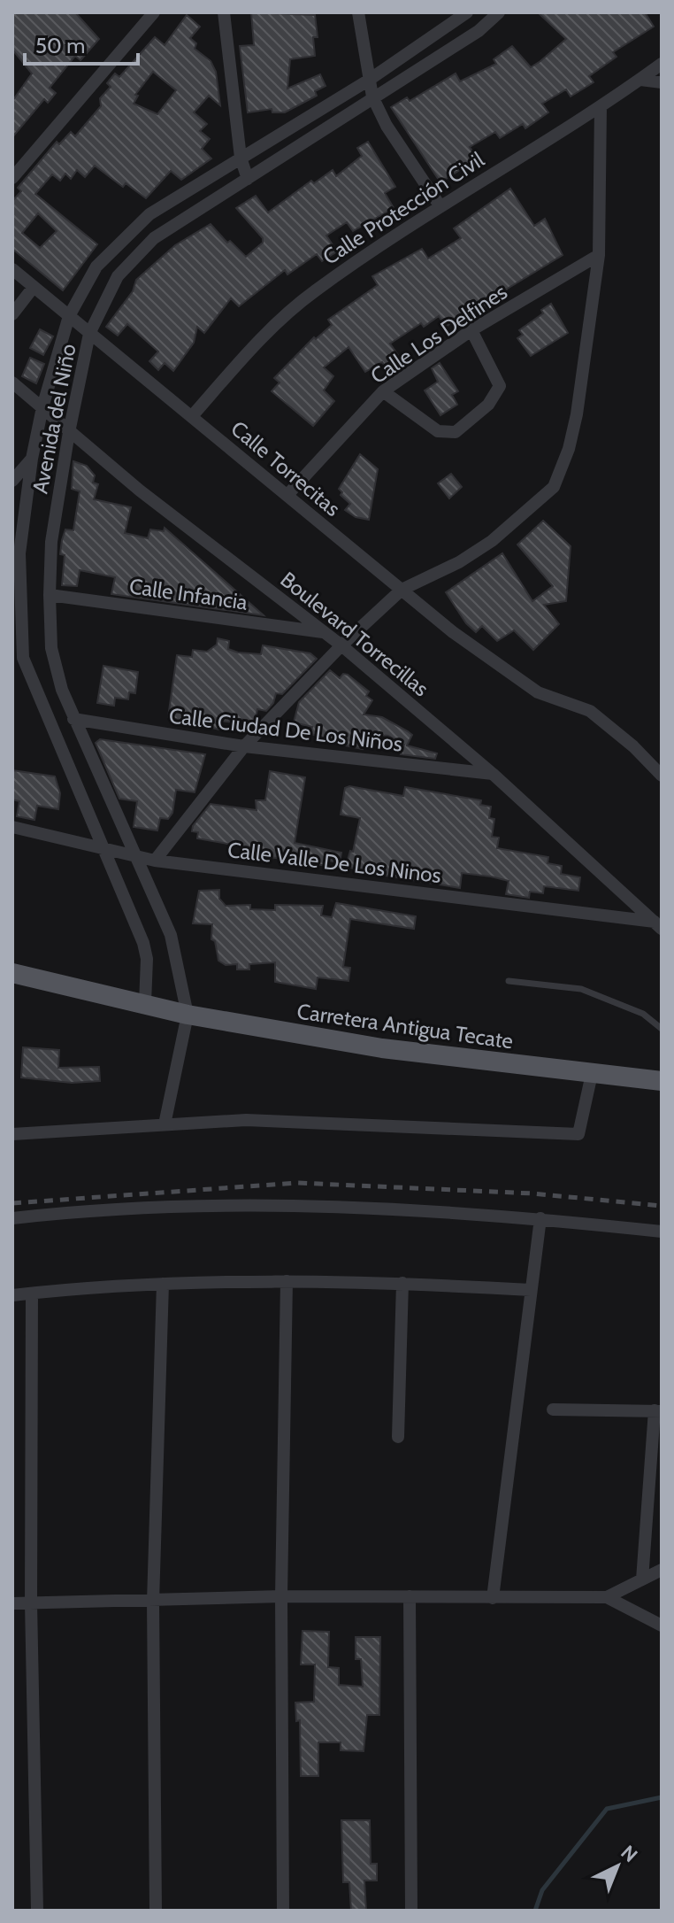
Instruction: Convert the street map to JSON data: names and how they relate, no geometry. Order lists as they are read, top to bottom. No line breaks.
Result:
{"streets":{"main road":["Carretera Antigua Tecate"],"street":["Calle Protección Civil","Calle Los Delfines","Avenida del Niño","Calle Torrecitas","Calle Infancia","Boulevard Torrecillas","Calle Ciudad De Los Niños","Calle Valle De Los Ninos"]},"crossings":[["Calle Protección Civil","Calle Torrecitas"],["Calle Los Delfines","Calle Torrecitas"],["Avenida del Niño","Calle Torrecitas"],["Avenida del Niño","Calle Infancia"],["Avenida del Niño","Boulevard Torrecillas"],["Avenida del Niño","Calle Ciudad De Los Niños"],["Avenida del Niño","Calle Valle De Los Ninos"],["Avenida del Niño","Carretera Antigua Tecate"],["Calle Infancia","Boulevard Torrecillas"],["Boulevard Torrecillas","Calle Ciudad De Los Niños"],["Boulevard Torrecillas","Calle Valle De Los Ninos"]],"scale_bar":"50 m","north":"top right"}
